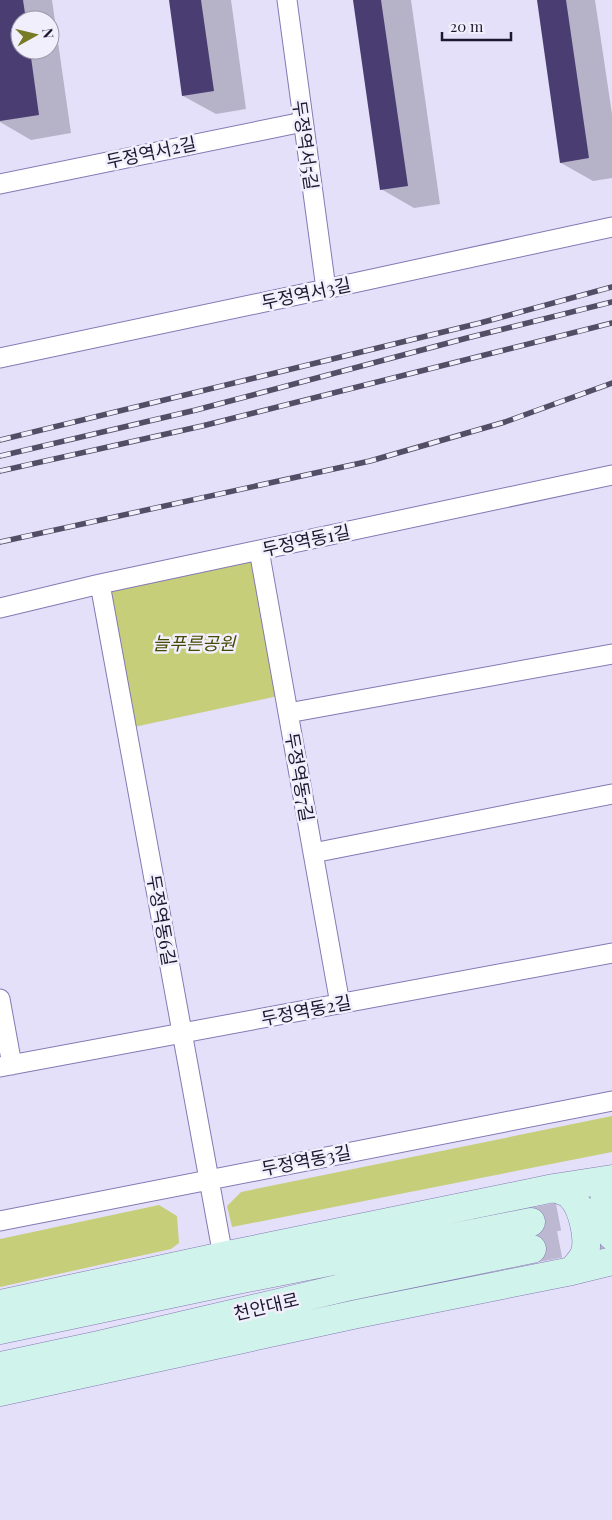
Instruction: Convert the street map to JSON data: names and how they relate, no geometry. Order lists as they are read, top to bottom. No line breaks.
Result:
{"streets":{"main road":["천안대로"],"street":["두정역서5길","두정역서2길","두정역서3길","두정역동1길","두정역동7길","두정역동6길","두정역동2길","두정역동3길"]},"crossings":[["두정역서5길","두정역서2길"],["두정역서5길","두정역서3길"],["두정역동1길","두정역동7길"],["두정역동1길","두정역동6길"],["두정역동7길","두정역동2길"],["두정역동6길","두정역동2길"],["두정역동6길","두정역동3길"]],"parks":["늘푸른공원"],"scale_bar":"20 m","north":"right"}
